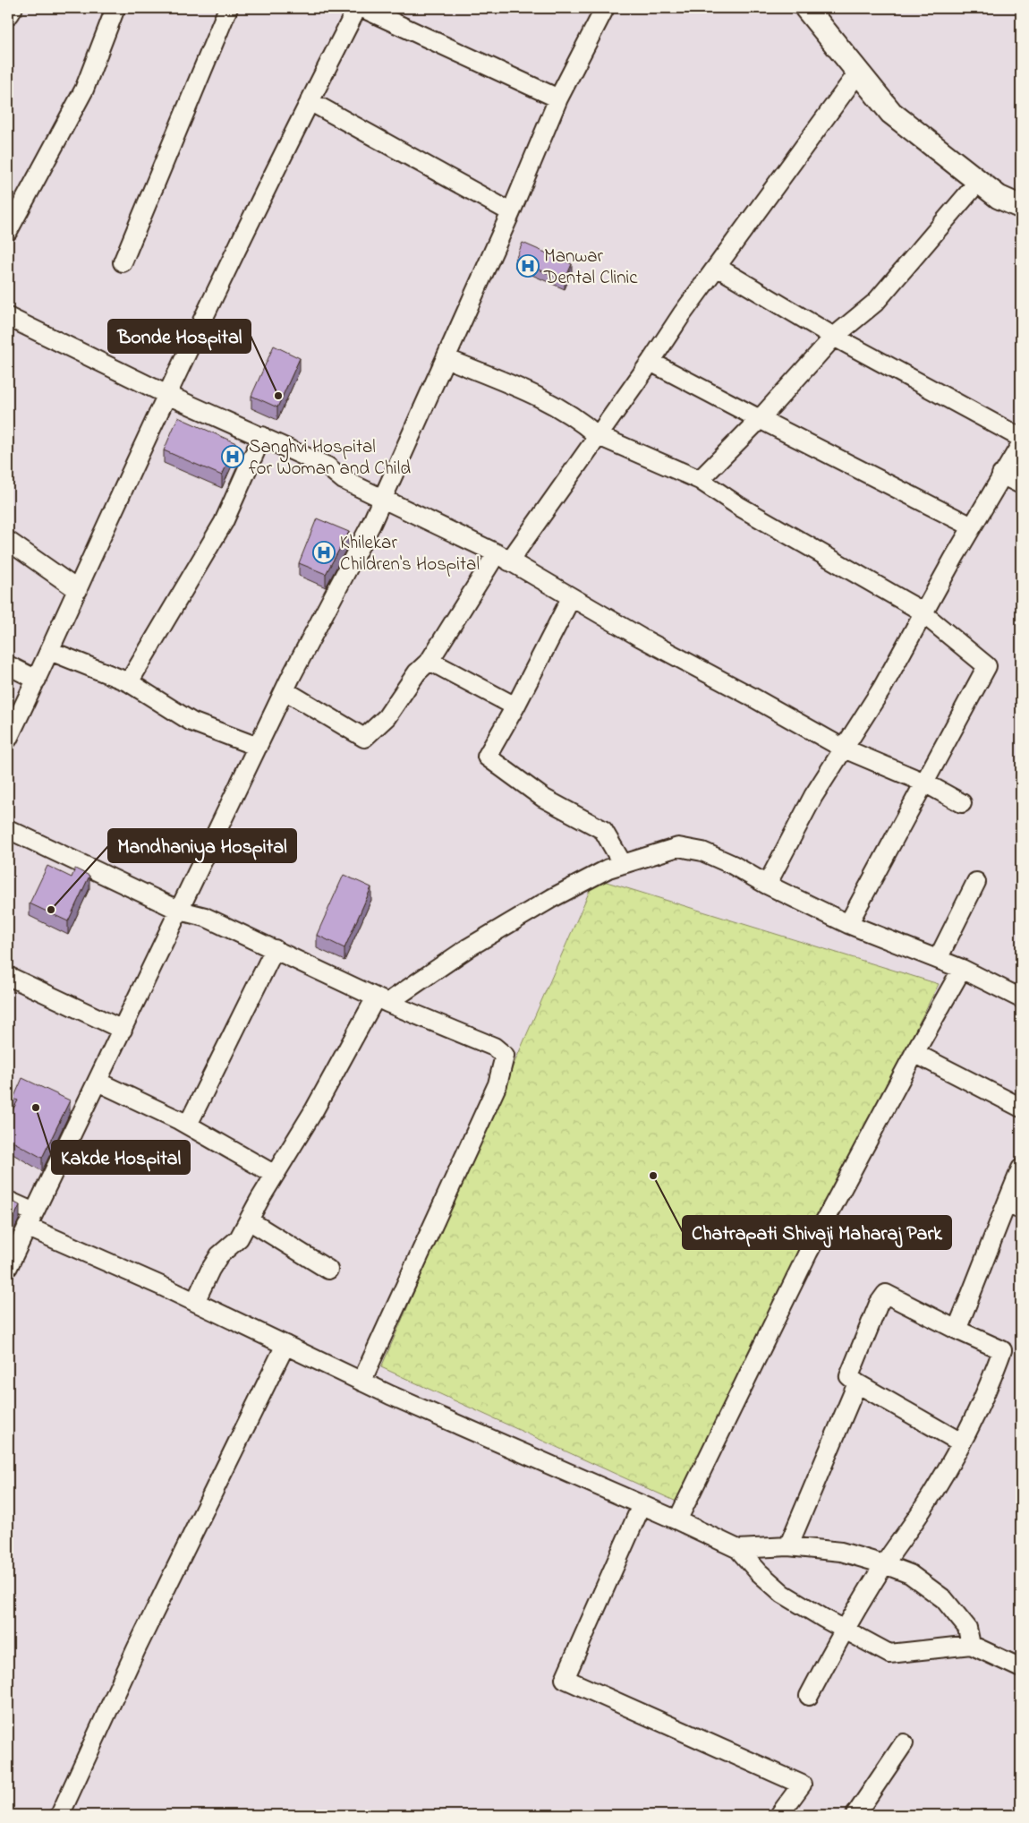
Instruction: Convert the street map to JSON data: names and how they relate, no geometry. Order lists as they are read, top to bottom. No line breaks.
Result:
{"places":{"hospital":["Manwar Dental Clinic","Sanghvi Hospital for Woman and Child","Khilekar Children's Hospital"],"other":["Bonde Hospital","Mandhaniya Hospital","Kakde Hospital","Chatrapati Shivaji Maharaj Park"]}}
